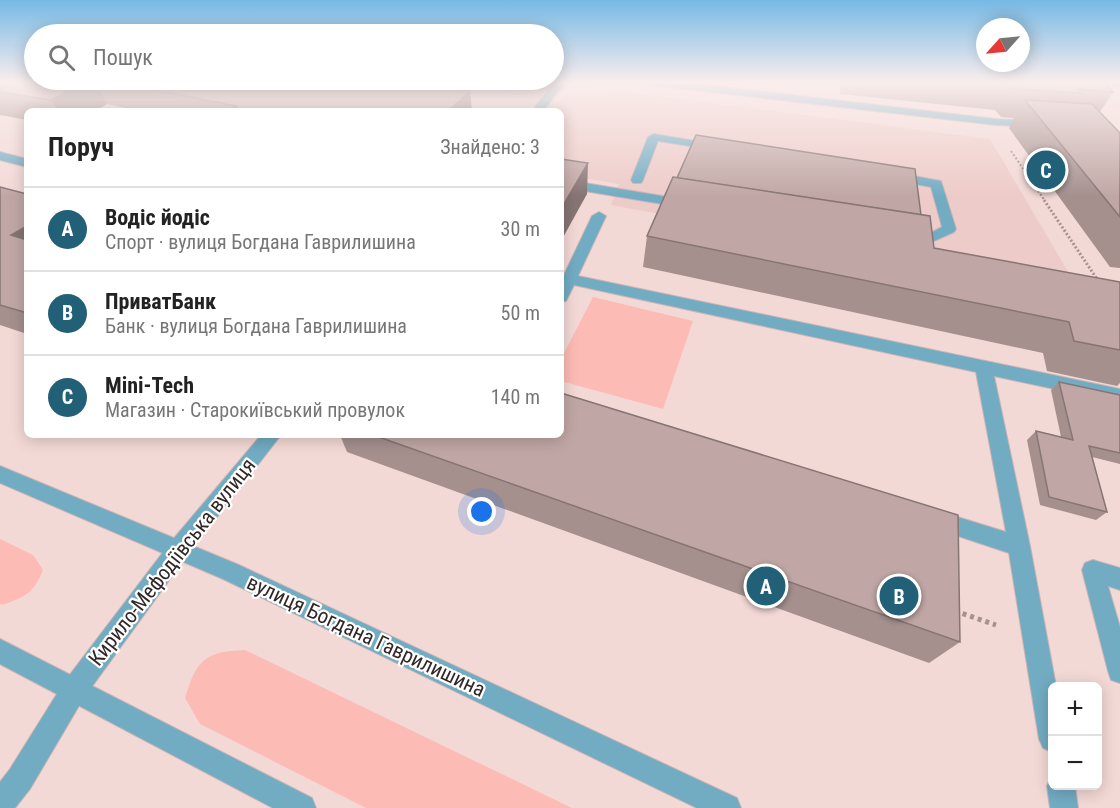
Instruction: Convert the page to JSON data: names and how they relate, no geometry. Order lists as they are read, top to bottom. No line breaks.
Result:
{"streets":{"street":["Кирило-Мефодіївська вулиця","вулиця Богдана Гаврилишина"]},"crossings":[["Кирило-Мефодіївська вулиця","вулиця Богдана Гаврилишина"]],"north":"bottom left","page":{"search":"Пошук","heading":["Поруч","Знайдено: 3"],"pins":["C","A","B"],"list":[{"mark":"A","name":"Водіс йодіс","note":"Спорт · вулиця Богдана Гаврилишина","value":"30 m"},{"mark":"B","name":"ПриватБанк","note":"Банк · вулиця Богдана Гаврилишина","value":"50 m"},{"mark":"C","name":"Mini-Tech","note":"Магазин · Старокиївський провулок","value":"140 m"}],"map_buttons":["+","−"]}}
